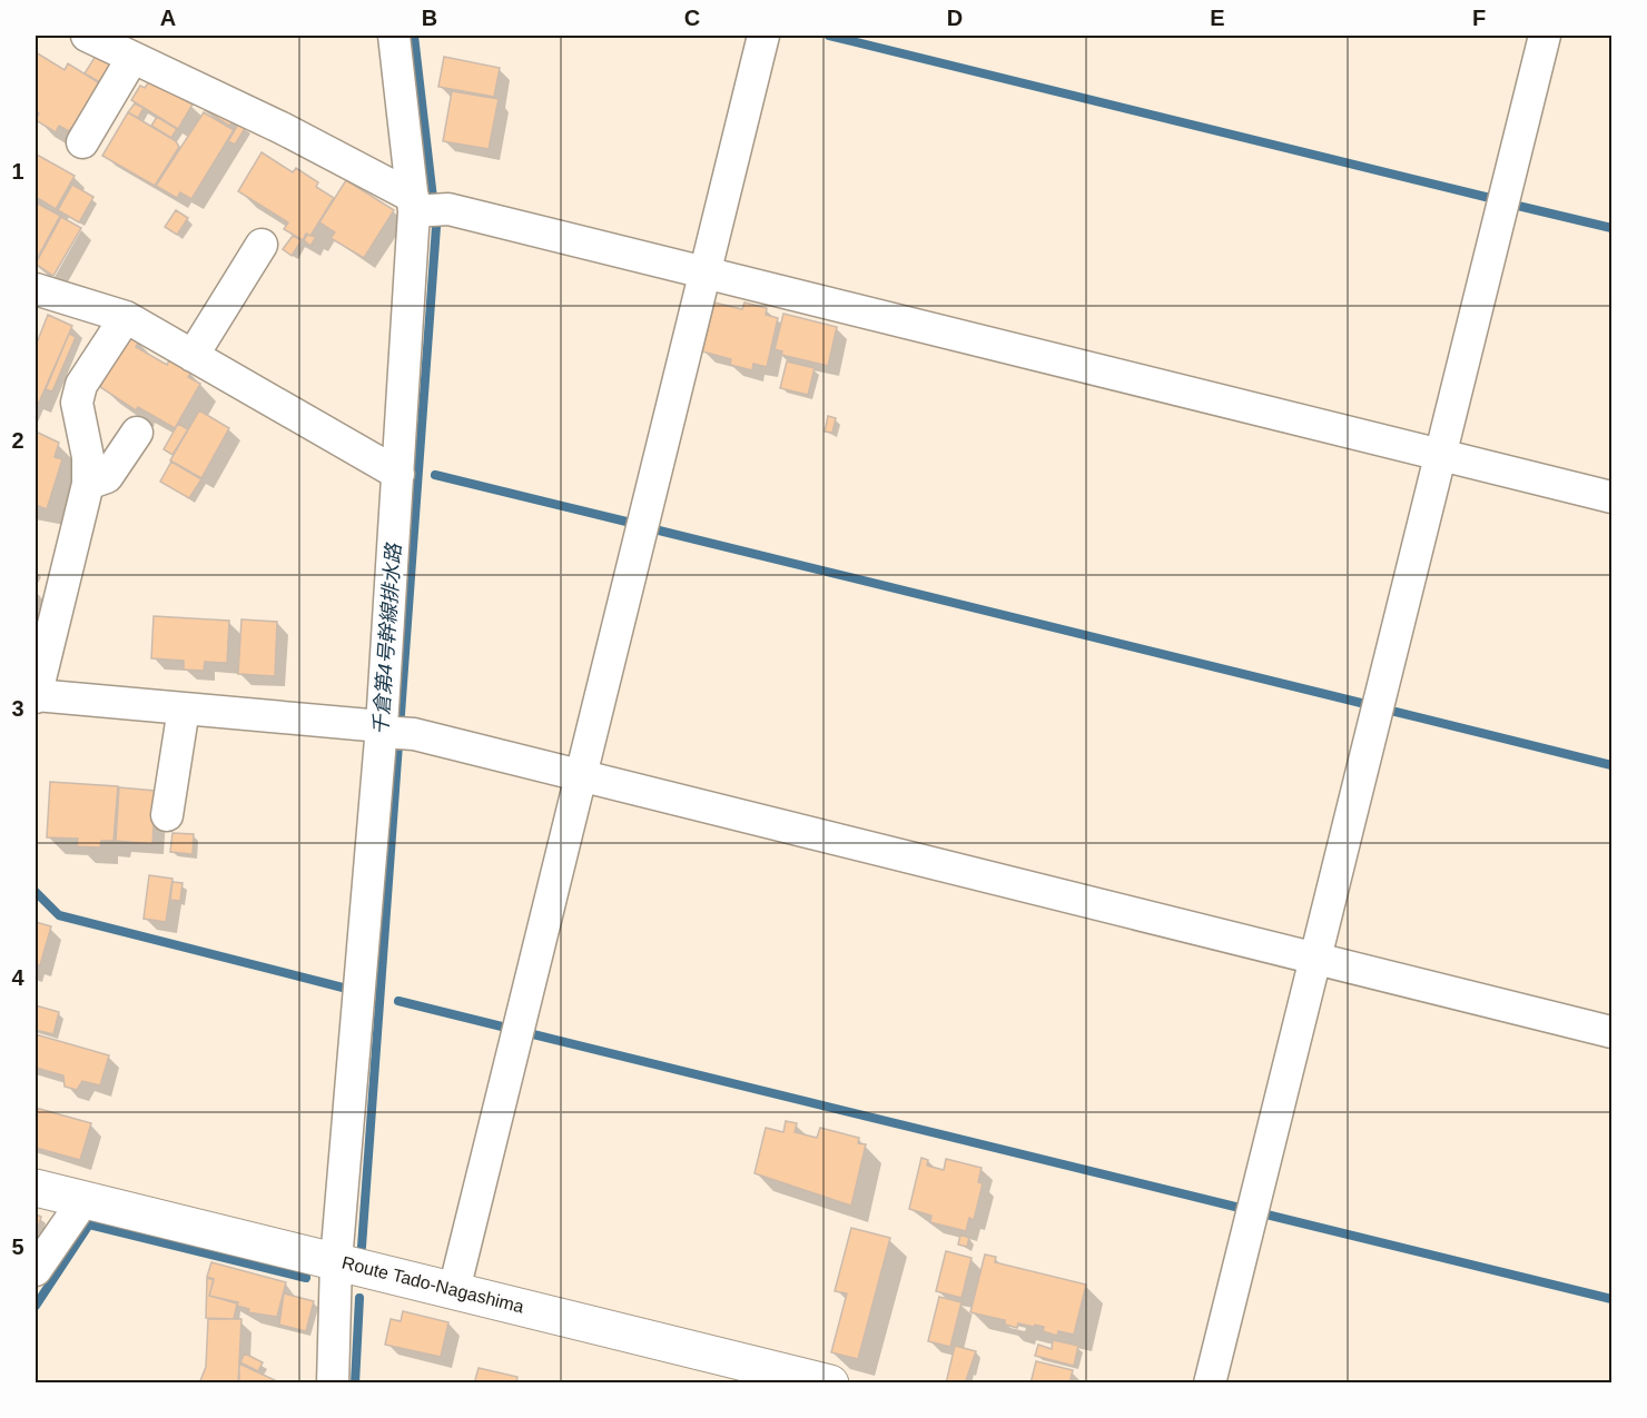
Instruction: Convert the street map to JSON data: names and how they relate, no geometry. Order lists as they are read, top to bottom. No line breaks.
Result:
{"streets":{"main road":["Route Tado-Nagashima"]},"water":["千倉第4号幹線排水路"],"grid":{"columns":["A","B","C","D","E","F"],"rows":["1","2","3","4","5"]}}
